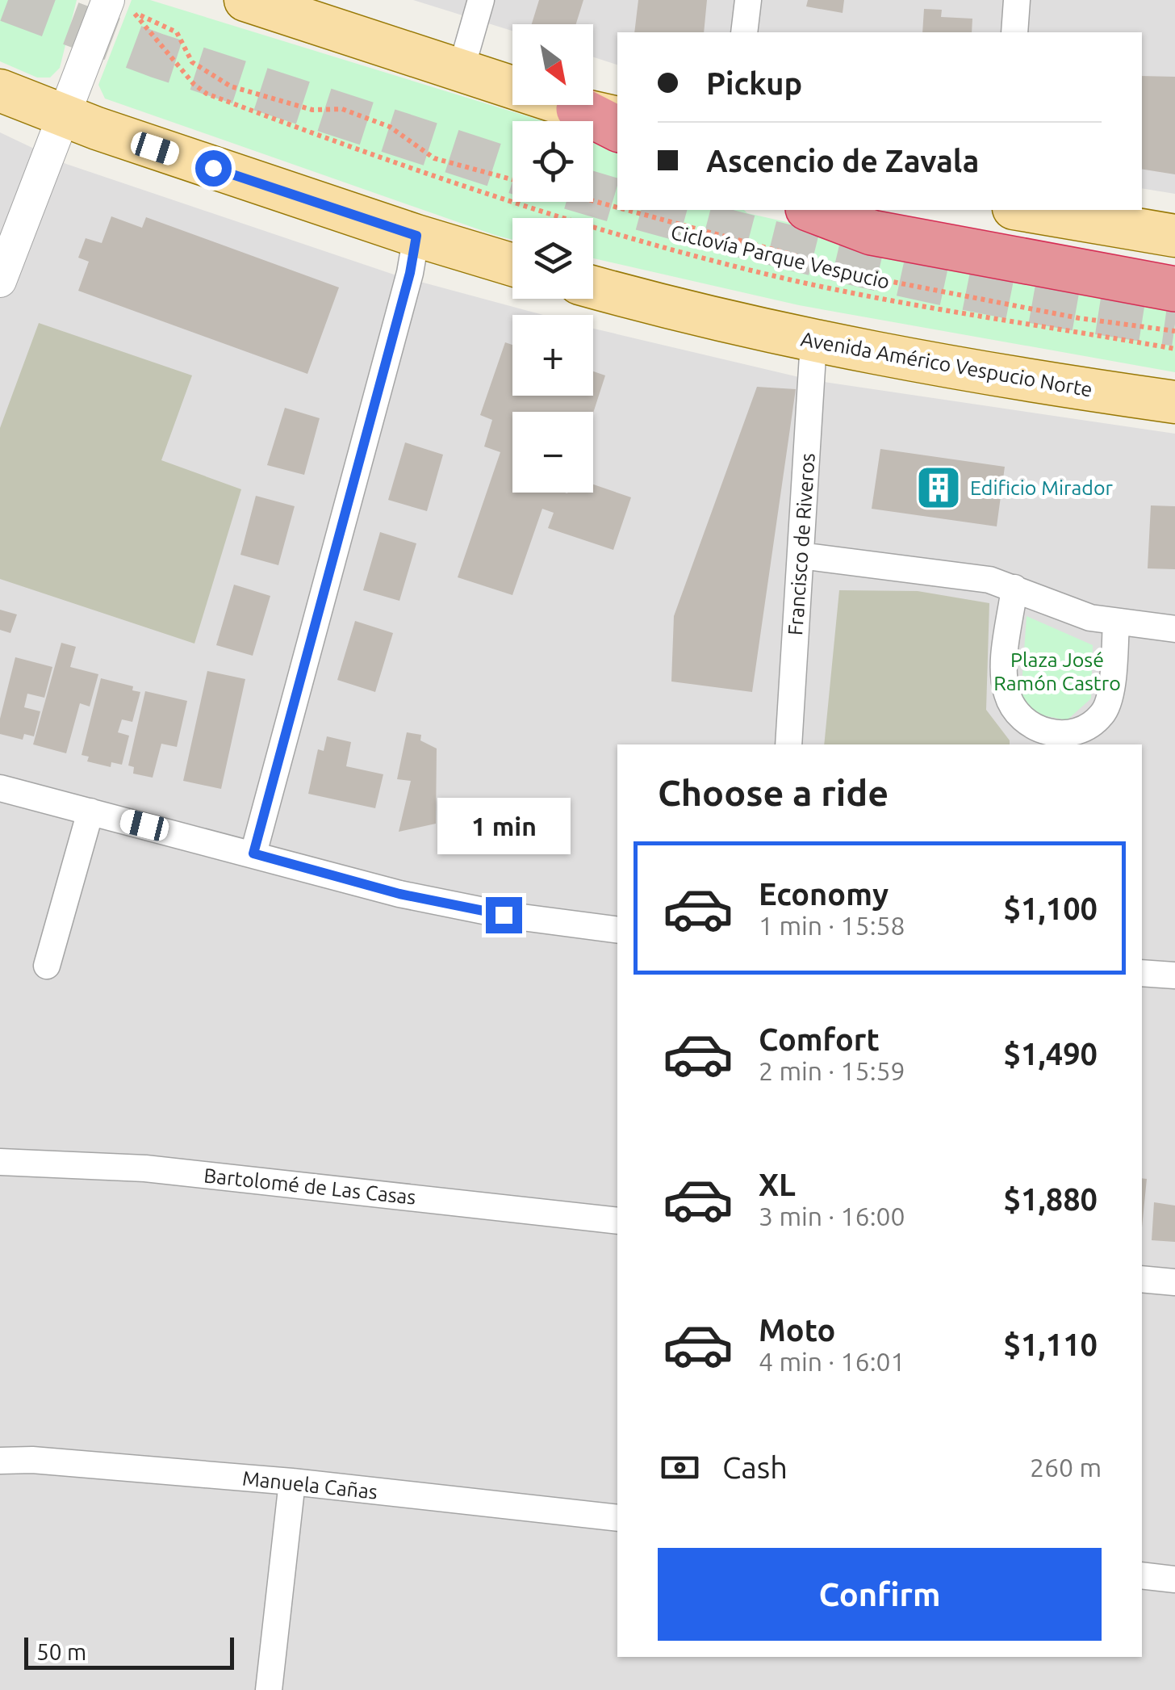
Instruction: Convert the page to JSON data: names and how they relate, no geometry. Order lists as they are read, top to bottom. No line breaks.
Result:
{"streets":{"main road":["Avenida Américo Vespucio Norte"],"street":["Francisco de Riveros","Bartolomé de Las Casas","Manuela Cañas"],"path":["Ciclovía Parque Vespucio"]},"crossings":[["Avenida Américo Vespucio Norte","Francisco de Riveros"]],"parks":["Plaza José Ramón Castro"],"places":{"building":["Edificio Mirador"]},"scale_bar":"50 m","north":"bottom right","page":{"map_buttons":["+","−"],"banner":["Pickup","Ascencio de Zavala"],"heading":"Choose a ride","bubble":"1 min","list":[{"name":"Economy","note":"1 min · 15:58","value":"$1,100"},{"name":"Comfort","note":"2 min · 15:59","value":"$1,490"},{"name":"XL","note":"3 min · 16:00","value":"$1,880"},{"name":"Moto","note":"4 min · 16:01","value":"$1,110"}],"pay":["Cash","260 m"],"buttons":"Confirm","scale":"50 m"}}
